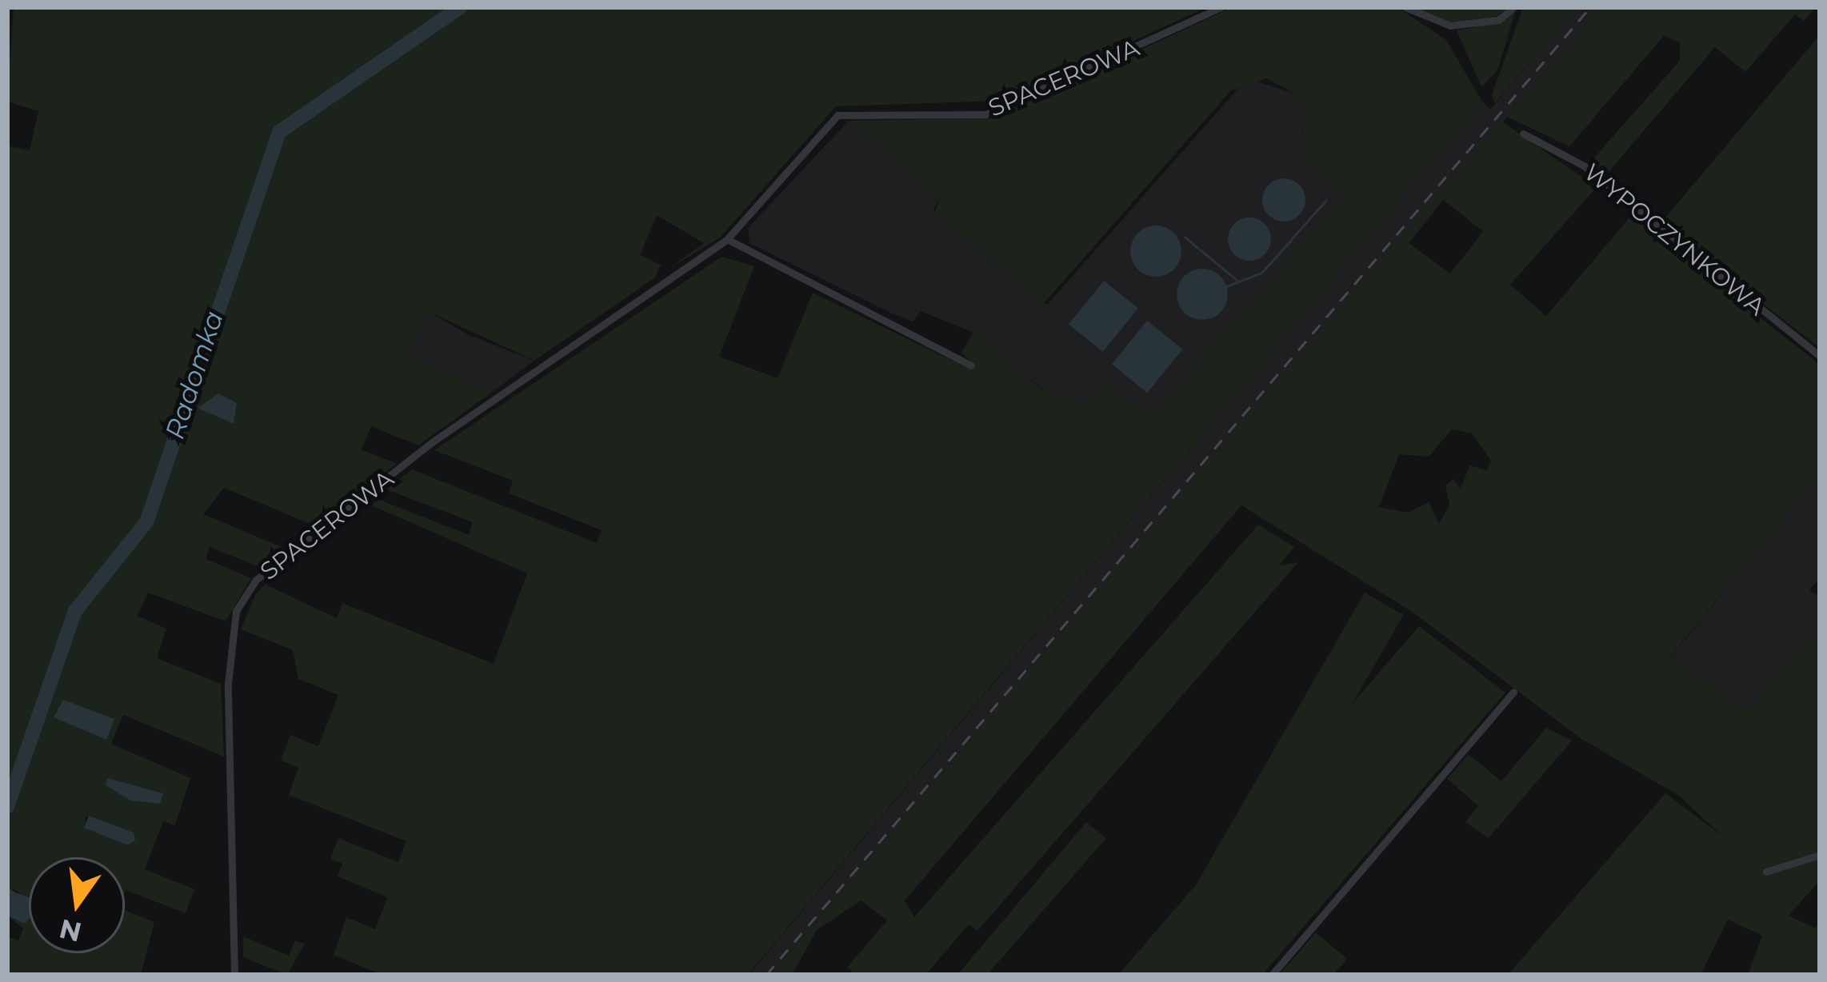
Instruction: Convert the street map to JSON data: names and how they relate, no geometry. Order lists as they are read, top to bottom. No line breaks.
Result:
{"streets":{"street":["SPACEROWA","WYPOCZYNKOWA"]},"water":["Radomka"],"north":"bottom"}
